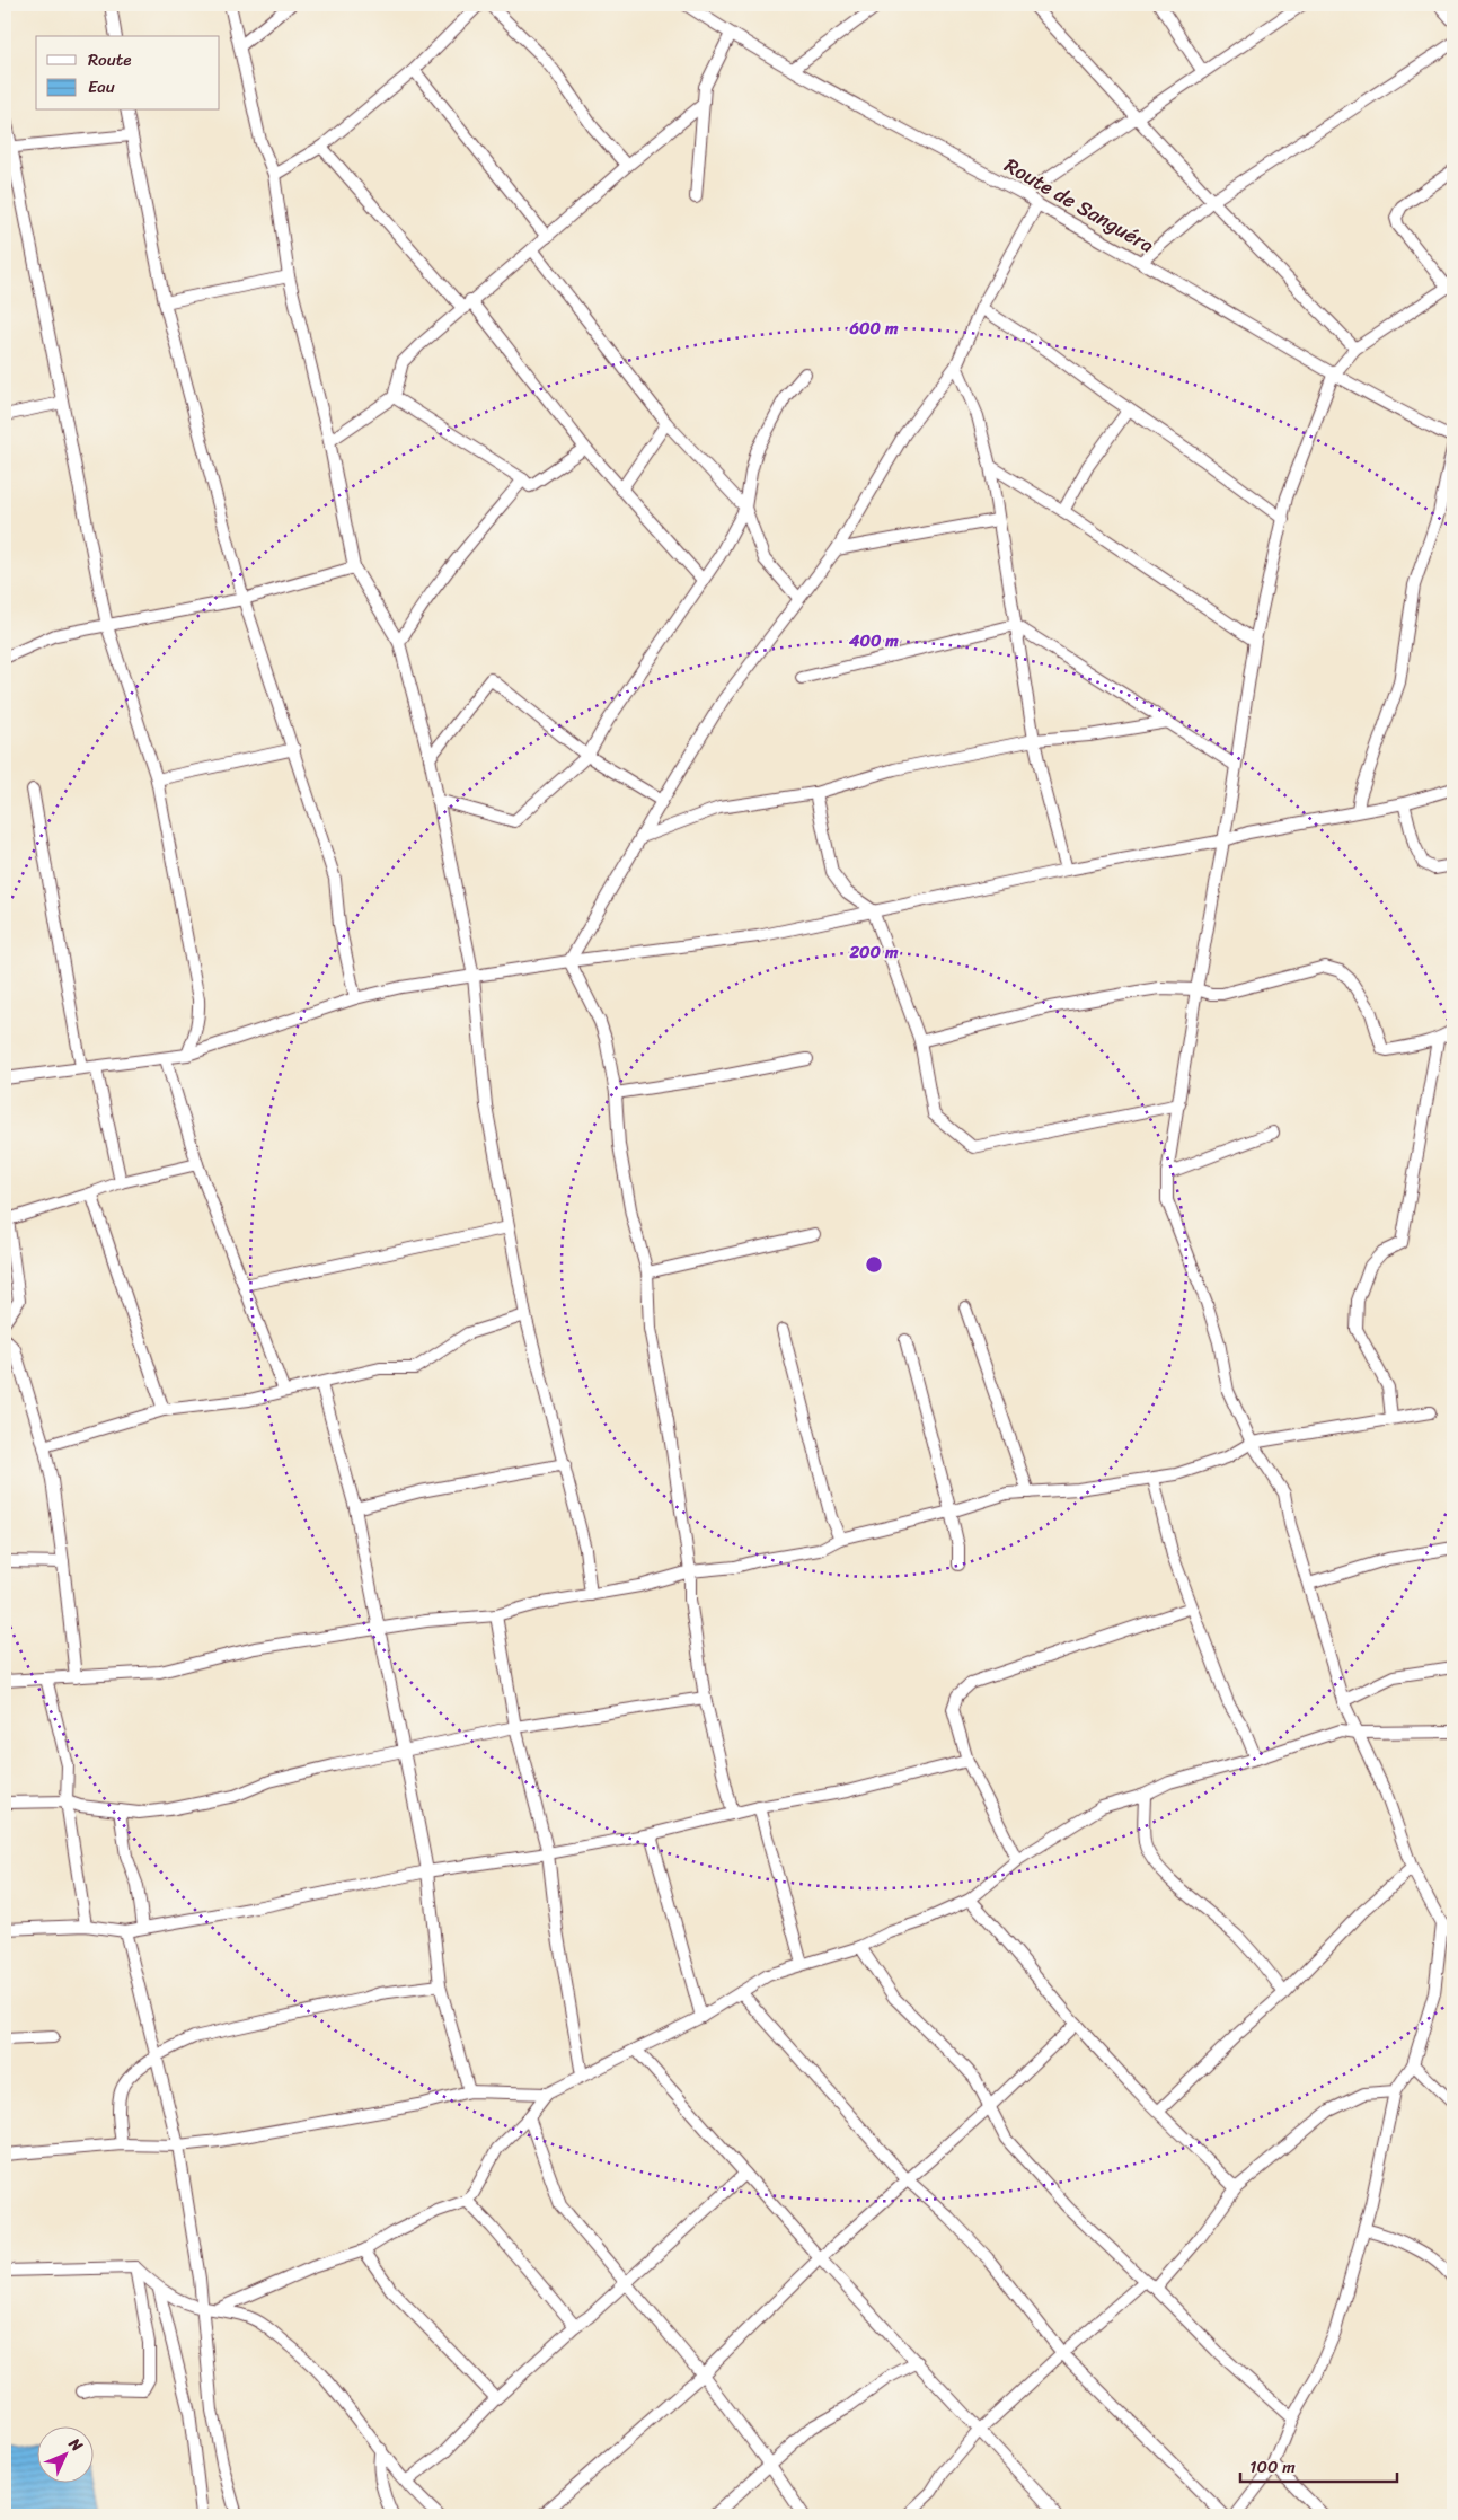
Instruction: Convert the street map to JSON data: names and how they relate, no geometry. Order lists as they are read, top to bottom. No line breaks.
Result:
{"streets":{"street":["Route de Sanguéra"]},"legend":["Route","Eau"],"scale_bar":"100 m","north":"top right","rings":["600 m","400 m","200 m"]}
